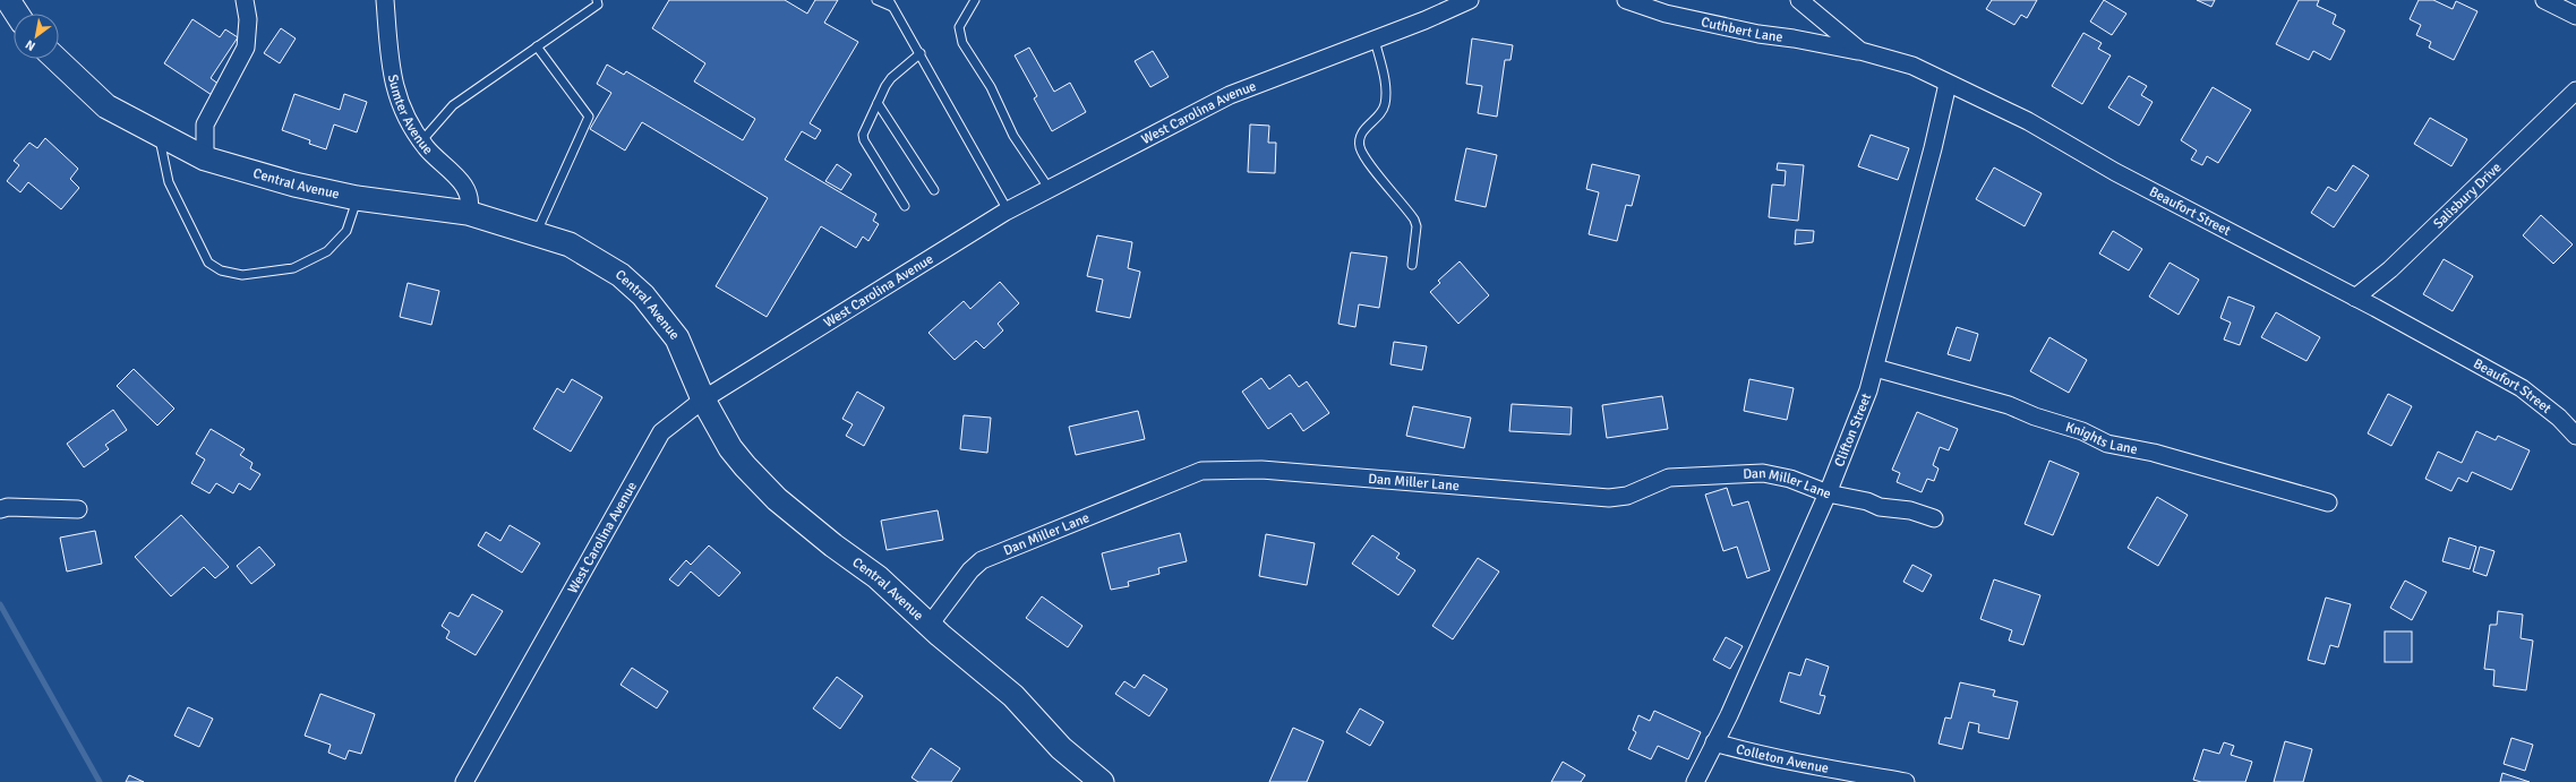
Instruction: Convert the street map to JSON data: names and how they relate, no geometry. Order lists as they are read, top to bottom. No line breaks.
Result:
{"streets":{"street":["Cuthbert Lane","Sumter Avenue","West Carolina Avenue","Central Avenue","Salisbury Drive","Beaufort Street","Clifton Street","Knights Lane","Dan Miller Lane","Colleton Avenue"]},"crossings":[["Cuthbert Lane","Beaufort Street"],["Sumter Avenue","Central Avenue"],["West Carolina Avenue","Central Avenue"],["Central Avenue","Dan Miller Lane"],["Salisbury Drive","Beaufort Street"],["Beaufort Street","Clifton Street"],["Clifton Street","Knights Lane"],["Clifton Street","Dan Miller Lane"],["Clifton Street","Colleton Avenue"]],"north":"bottom left"}
